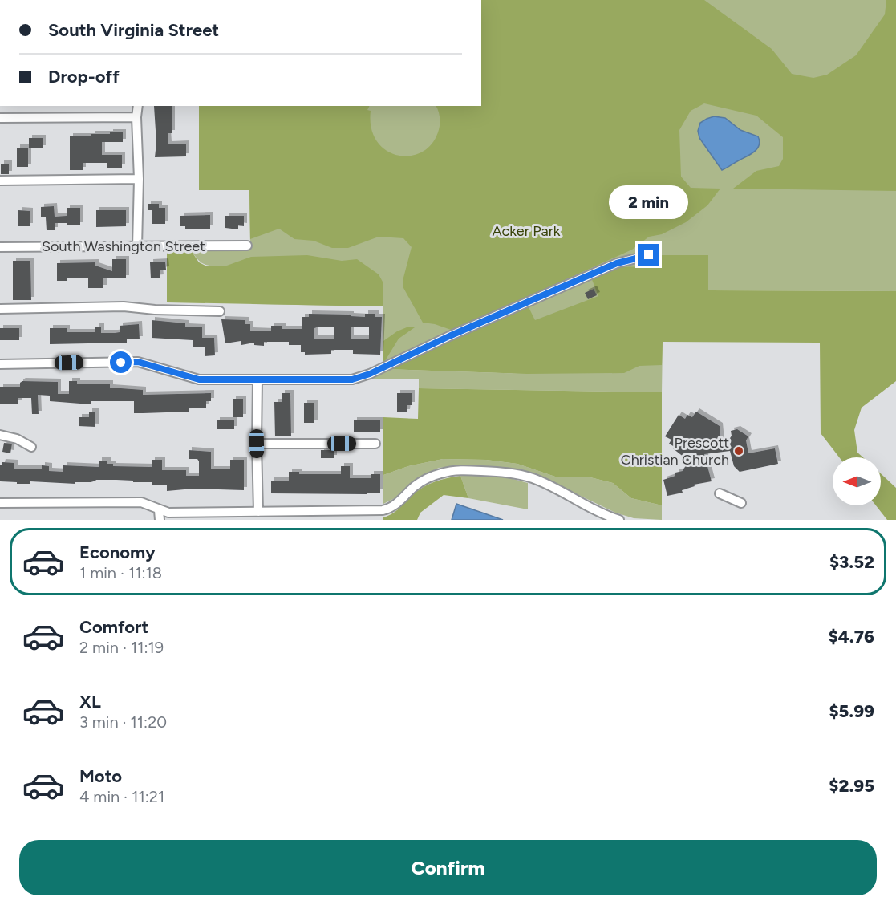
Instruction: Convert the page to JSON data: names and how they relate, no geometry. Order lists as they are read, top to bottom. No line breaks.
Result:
{"streets":{"street":["South Washington Street"]},"parks":["Acker Park"],"places":["Prescott Christian Church"],"north":"left","page":{"banner":["South Virginia Street","Drop-off"],"bubble":"2 min","list":[{"name":"Economy","note":"1 min · 11:18","value":"$3.52"},{"name":"Comfort","note":"2 min · 11:19","value":"$4.76"},{"name":"XL","note":"3 min · 11:20","value":"$5.99"},{"name":"Moto","note":"4 min · 11:21","value":"$2.95"}],"buttons":"Confirm"}}
